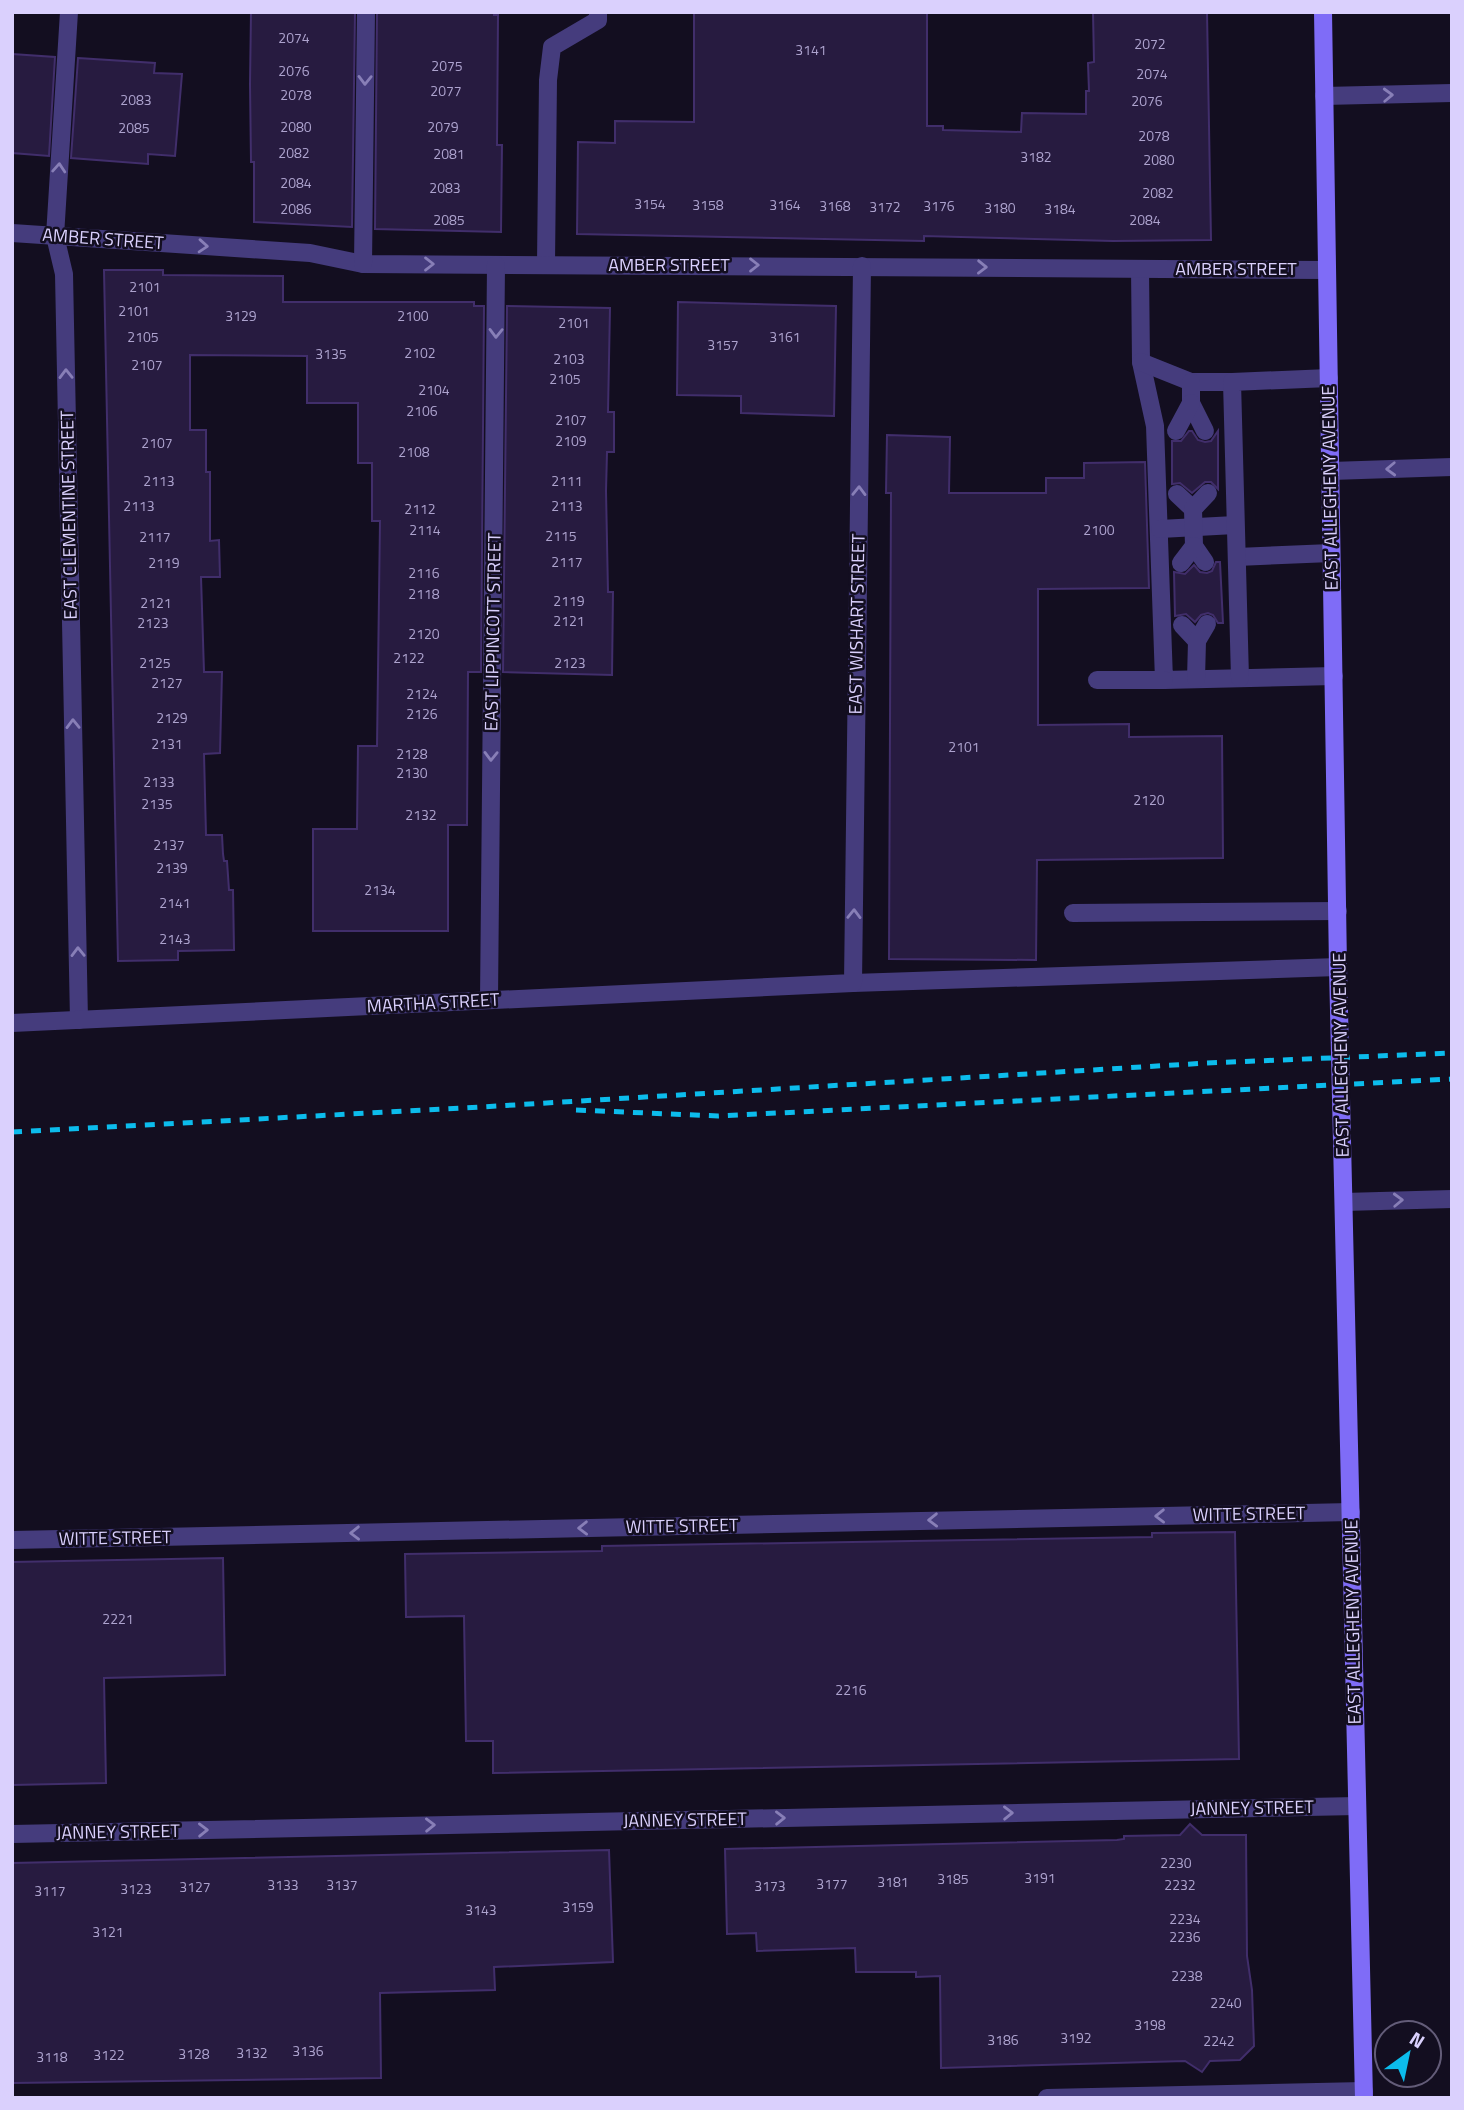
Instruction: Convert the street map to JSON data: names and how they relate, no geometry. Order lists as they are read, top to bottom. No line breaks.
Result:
{"streets":{"main road":["EAST ALLEGHENY AVENUE"],"street":["AMBER STREET","EAST CLEMENTINE STREET","EAST WISHART STREET","EAST LIPPINCOTT STREET","MARTHA STREET","WITTE STREET","JANNEY STREET"]},"crossings":[["AMBER STREET","EAST ALLEGHENY AVENUE"],["AMBER STREET","EAST CLEMENTINE STREET"],["AMBER STREET","EAST WISHART STREET"],["AMBER STREET","EAST LIPPINCOTT STREET"],["EAST ALLEGHENY AVENUE","MARTHA STREET"],["EAST ALLEGHENY AVENUE","WITTE STREET"],["EAST ALLEGHENY AVENUE","JANNEY STREET"],["EAST CLEMENTINE STREET","MARTHA STREET"],["EAST WISHART STREET","MARTHA STREET"],["EAST LIPPINCOTT STREET","MARTHA STREET"]],"one_way":["AMBER STREET","EAST CLEMENTINE STREET","EAST WISHART STREET","EAST LIPPINCOTT STREET","WITTE STREET","JANNEY STREET"],"house_numbers":["2074","2072","3141","2075","2076","2074","2077","2078","2083","2076","2080","2079","2085","2078","2082","2081","3182","2080","2084","2083","2082","3154","3158","3164","3168","3176","3172","3180","2086","3184","2085","2084","2101","2101","3129","2100","2101","2105","3161","3157","2102","3135","2103","2107","2105","2104","2106","2107","2109","2107","2108","2113","2111","2113","2113","2112","2114","2100","2115","2117","2117","2119","2116","2118","2119","2121","2121","2123","2120","2122","2125","2123","2127","2124","2126","2129","2131","2101","2128","2130","2133","2120","2135","2132","2137","2139","2134","2141","2143","2221","2216","2230","3191","3185","3181","3177","3133","3137","2232","3173","3127","3123","3117","3159","3143","2234","3121","2236","2238","2240","3198","3192","3186","2242","3136","3132","3128","3122","3118"],"north":"top right"}
